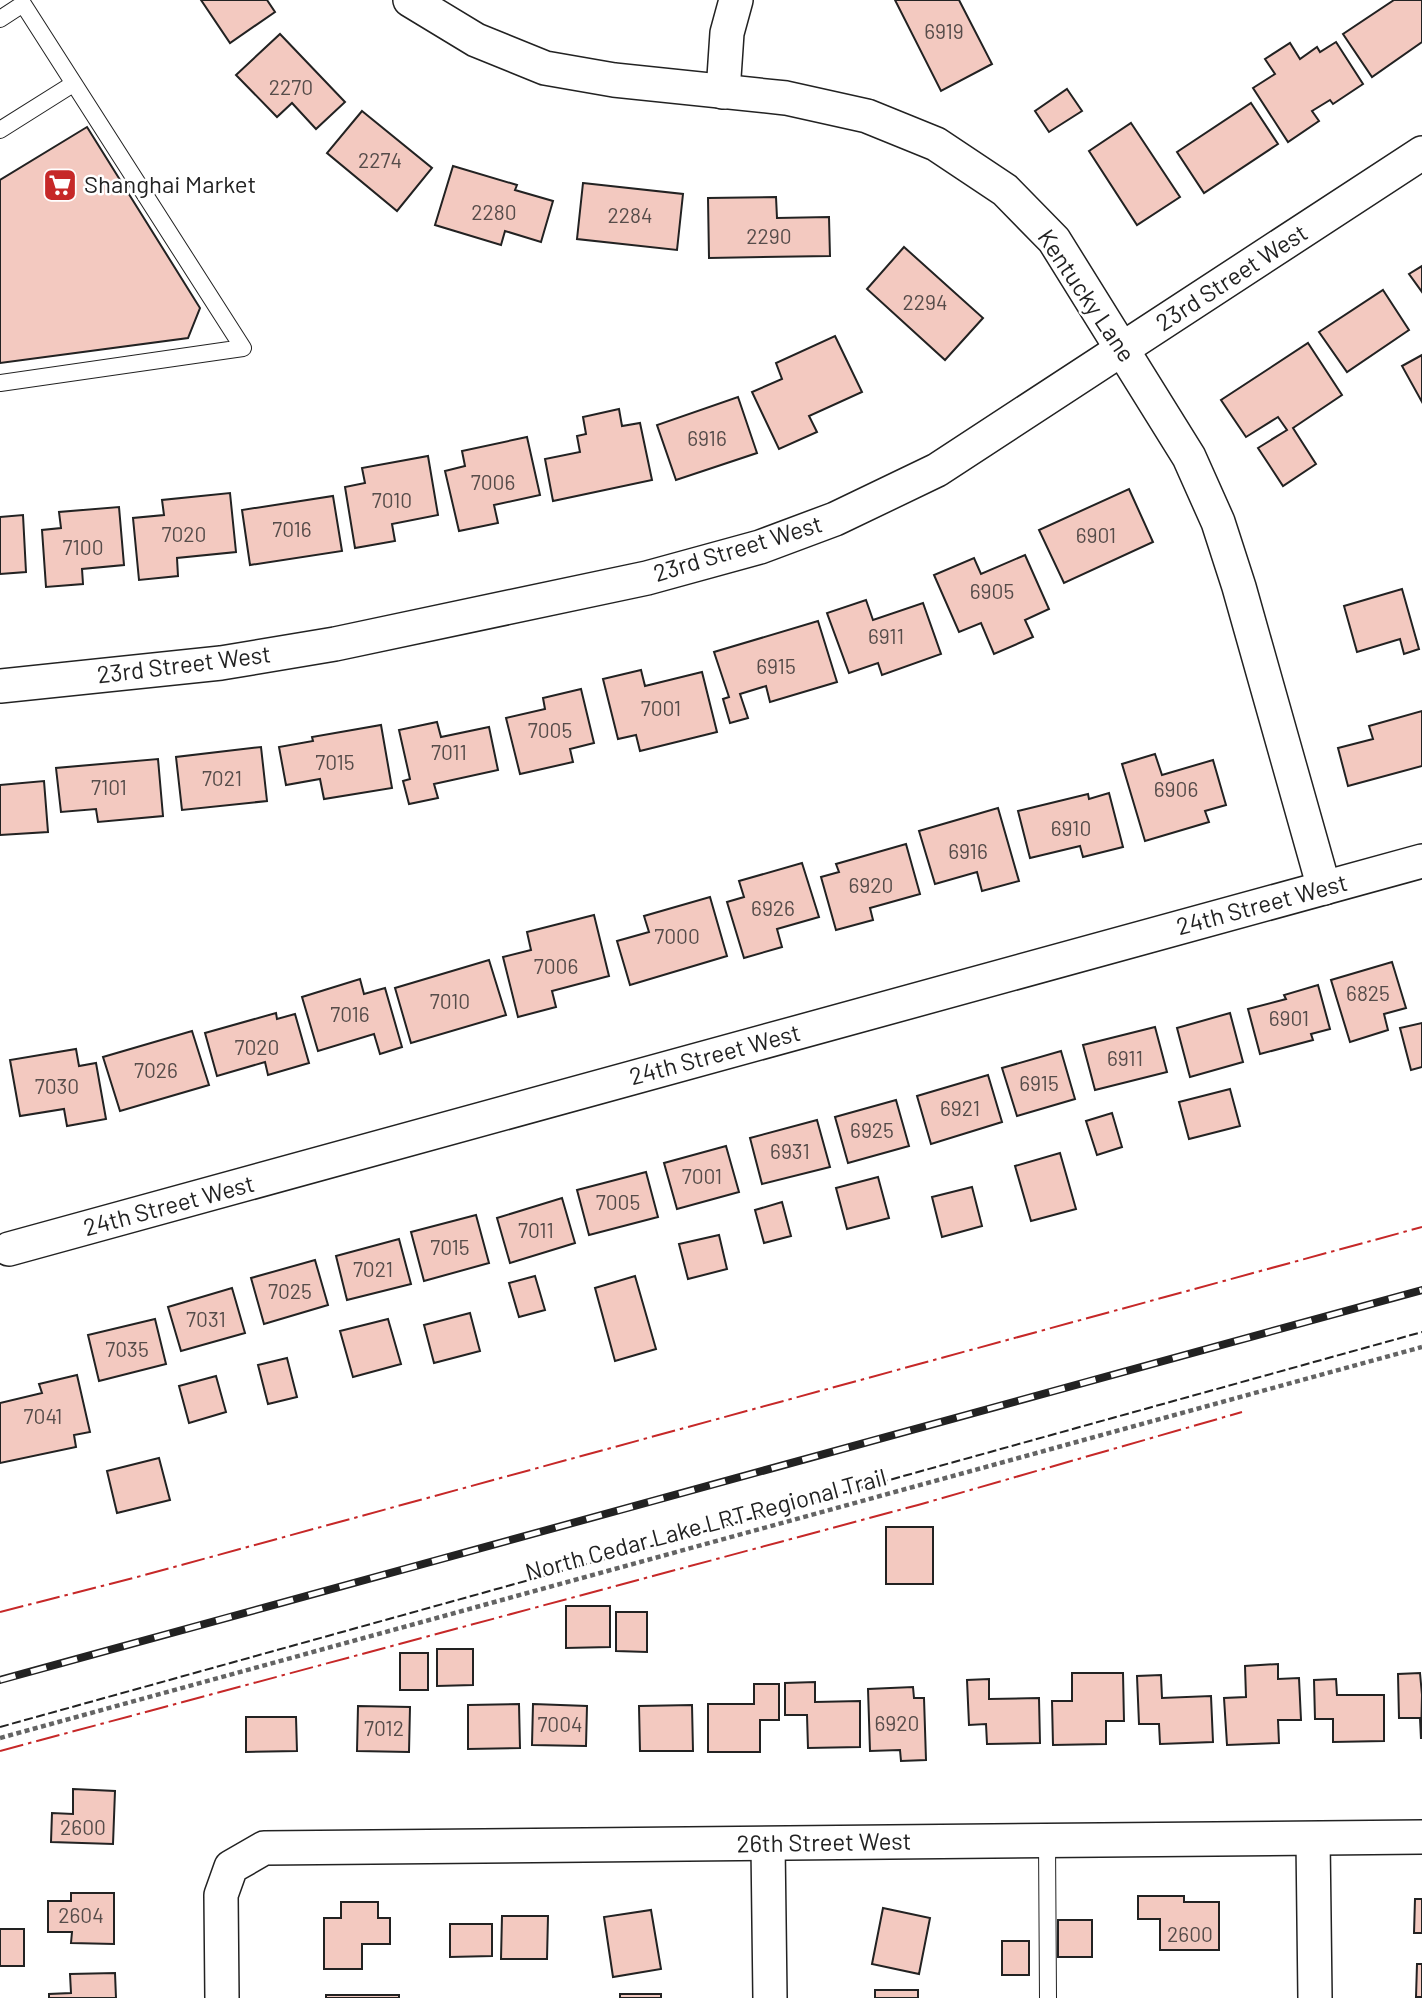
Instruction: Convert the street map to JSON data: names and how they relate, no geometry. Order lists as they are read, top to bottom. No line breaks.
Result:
{"streets":{"street":["23rd Street West","Kentucky Lane","24th Street West","26th Street West"],"path":["North Cedar Lake LRT Regional Trail"]},"crossings":[["23rd Street West","Kentucky Lane"],["Kentucky Lane","24th Street West"]],"places":{"supermarket":["Shanghai Market"]},"house_numbers":["6919","2270","2274","2280","2284","2290","2294","6916","7006","7010","7016","7020","6901","7100","6905","6911","6915","7001","7005","7011","7015","7021","7101","6906","6910","6916","6920","6926","7000","7006","6825","7010","7016","6901","7020","6911","7026","6915","7030","6921","6925","6931","7001","7005","7011","7015","7021","7025","7031","7035","7041","6920","7004","7012","2600","2604","2600"]}
